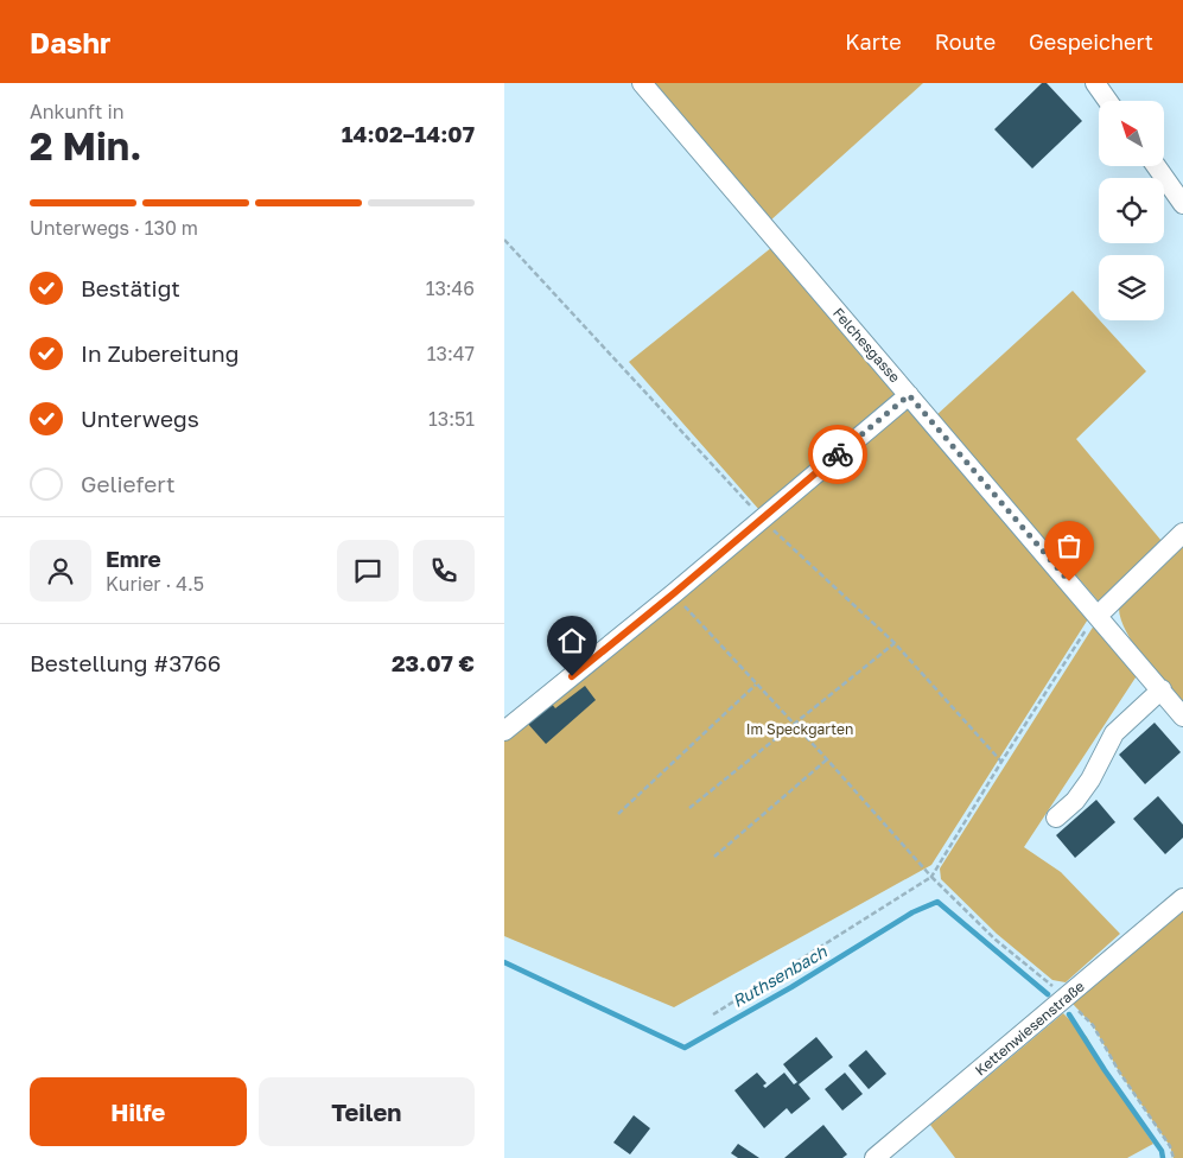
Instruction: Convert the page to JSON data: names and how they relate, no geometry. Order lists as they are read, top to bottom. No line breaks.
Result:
{"streets":{"street":["Felchesgasse","Kettenwiesenstraße"]},"water":["Ruthsenbach"],"parks":["Im Speckgarten"],"north":"top left","page":{"header":"Dashr","nav":["Karte","Route","Gespeichert"],"heading":["2 Min.","Ankunft in","14:02–14:07"],"panel":["Emre","Kurier · 4.5","Bestellung #3766","23.07 €"],"bar":"Unterwegs · 130 m","list":[["Bestätigt","13:46"],["In Zubereitung","13:47"],["Unterwegs","13:51"],"Geliefert"],"buttons":["Hilfe","Teilen"]}}
